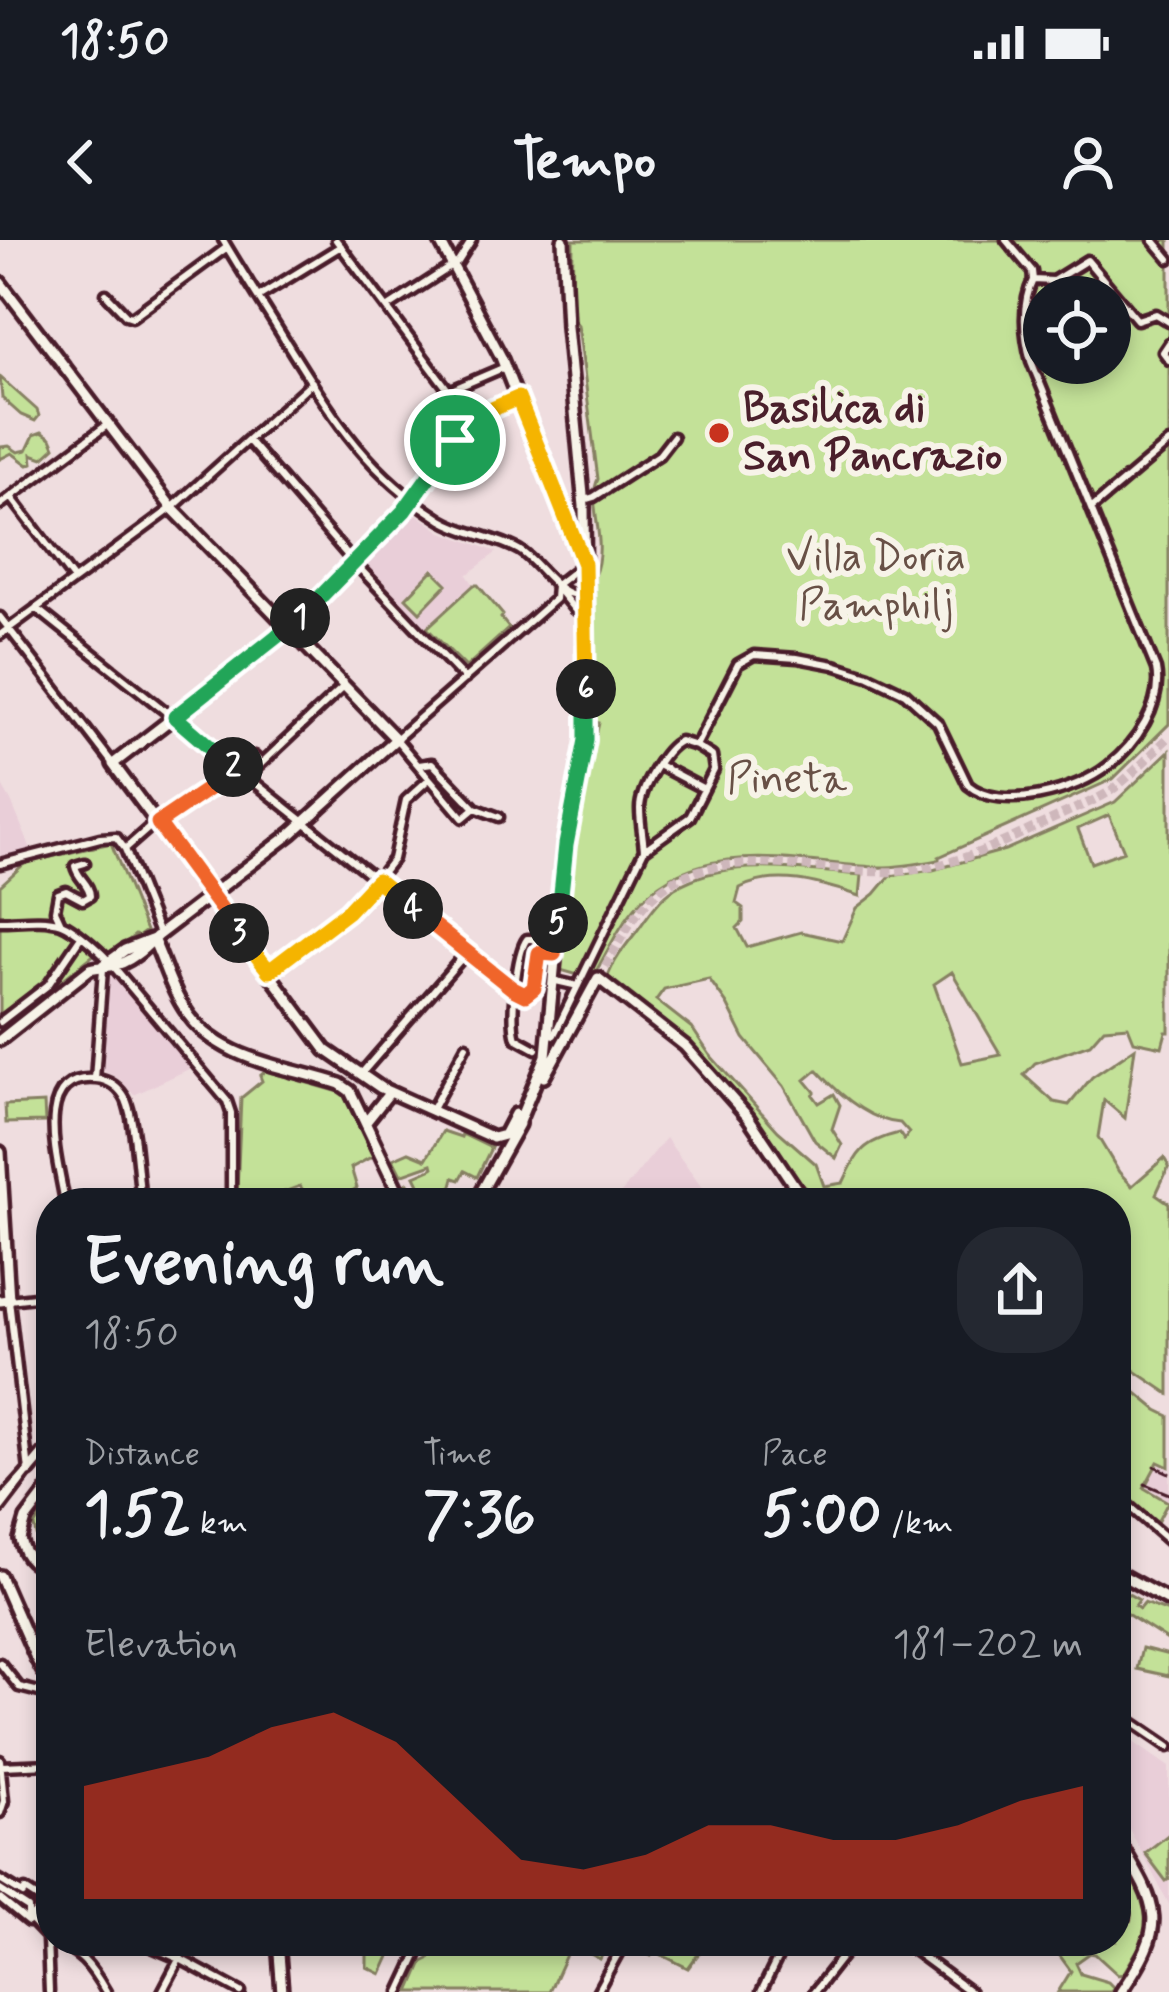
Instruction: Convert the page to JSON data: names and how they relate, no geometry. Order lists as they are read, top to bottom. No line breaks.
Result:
{"parks":["Villa Doria Pamphilj","Pineta"],"places":["Basilica di San Pancrazio"],"page":{"status":"18:50","header":"Tempo","pins":["1","6","2","4","5","3"],"heading":["Evening run","18:50"],"stats":[["Distance","1.52 km"],["Time","7:36"],["Pace","5:00 /km"]],"chart":["Elevation","181–202 m"]}}
